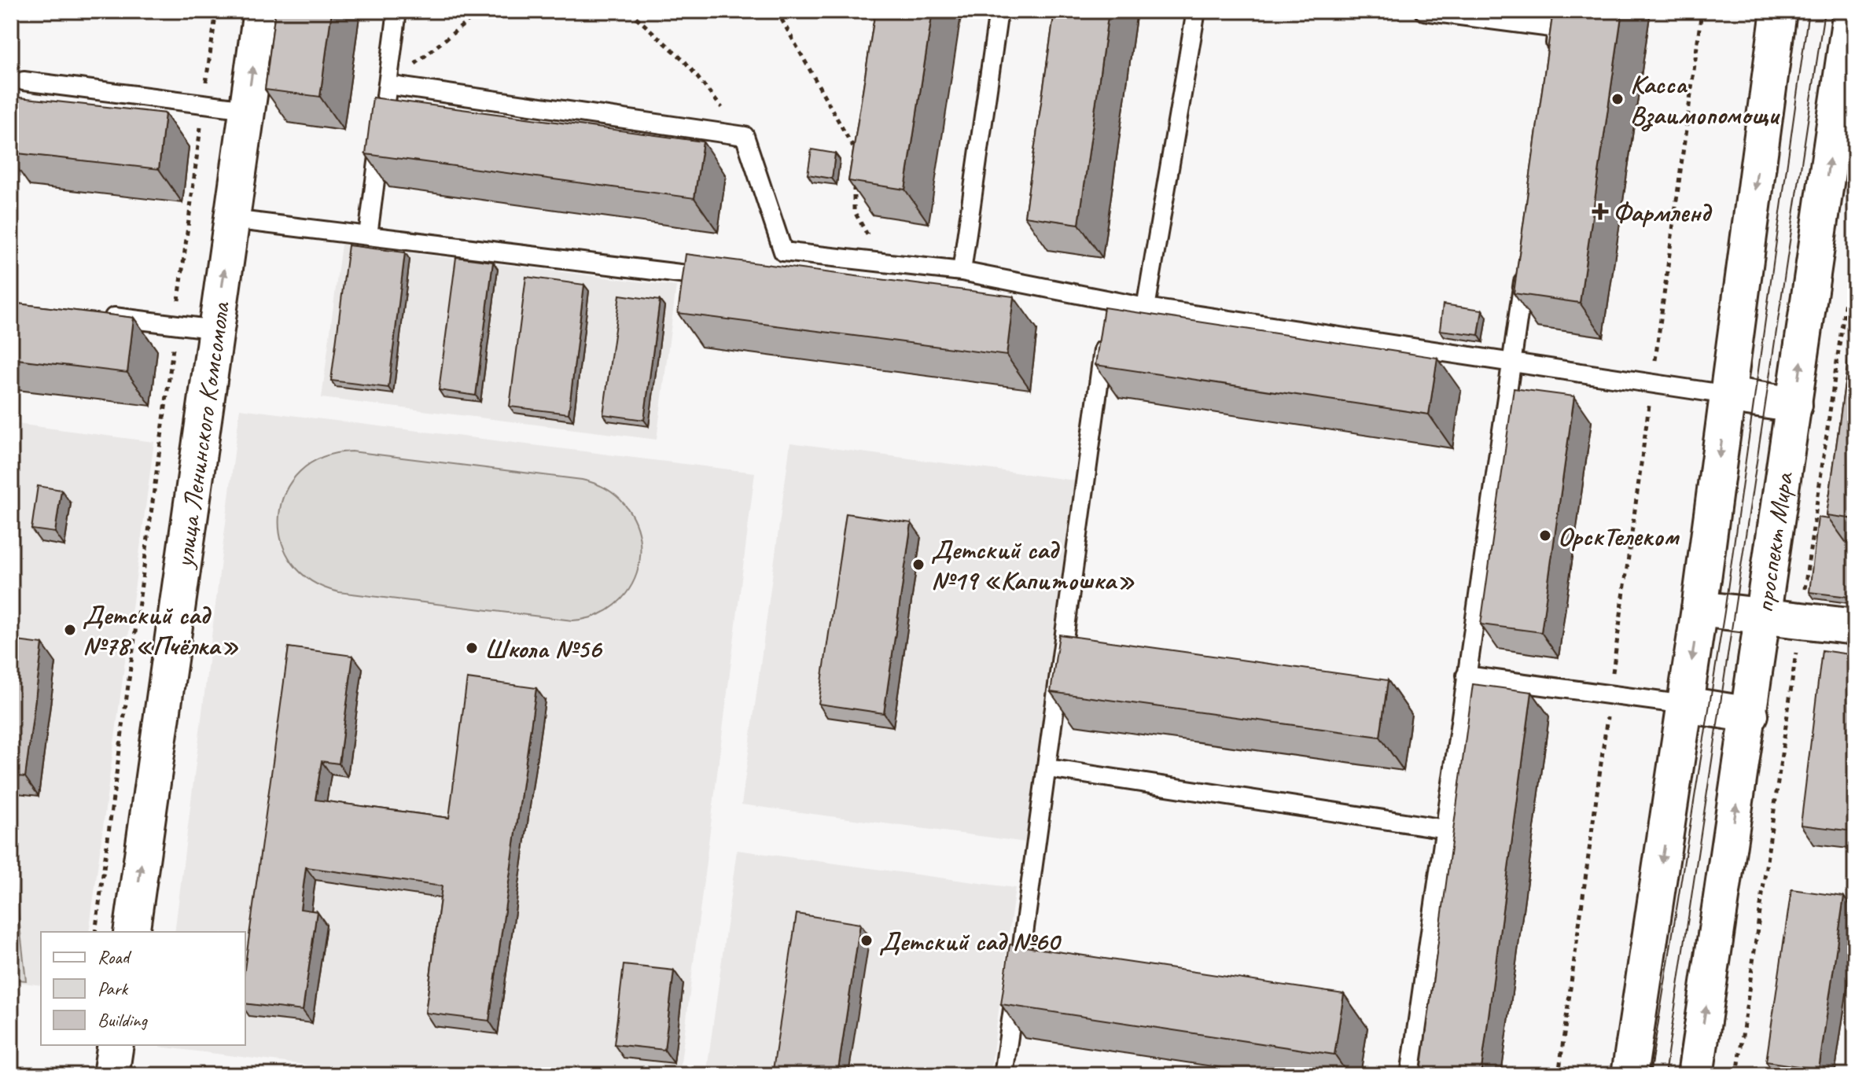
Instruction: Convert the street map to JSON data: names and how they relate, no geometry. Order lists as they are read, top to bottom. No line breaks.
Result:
{"streets":{"main road":["улица Ленинского Комсомола","проспект Мира"]},"one_way":["улица Ленинского Комсомола"],"places":{"other":["Касса Взаимопомощи","ОрскТелеком","Детский сад №19 «Капитошка»","Детский сад №78 «Пчёлка»","Школа №56","Детский сад №60"],"health":["Фармленд"]},"legend":["Road","Park","Building"]}
